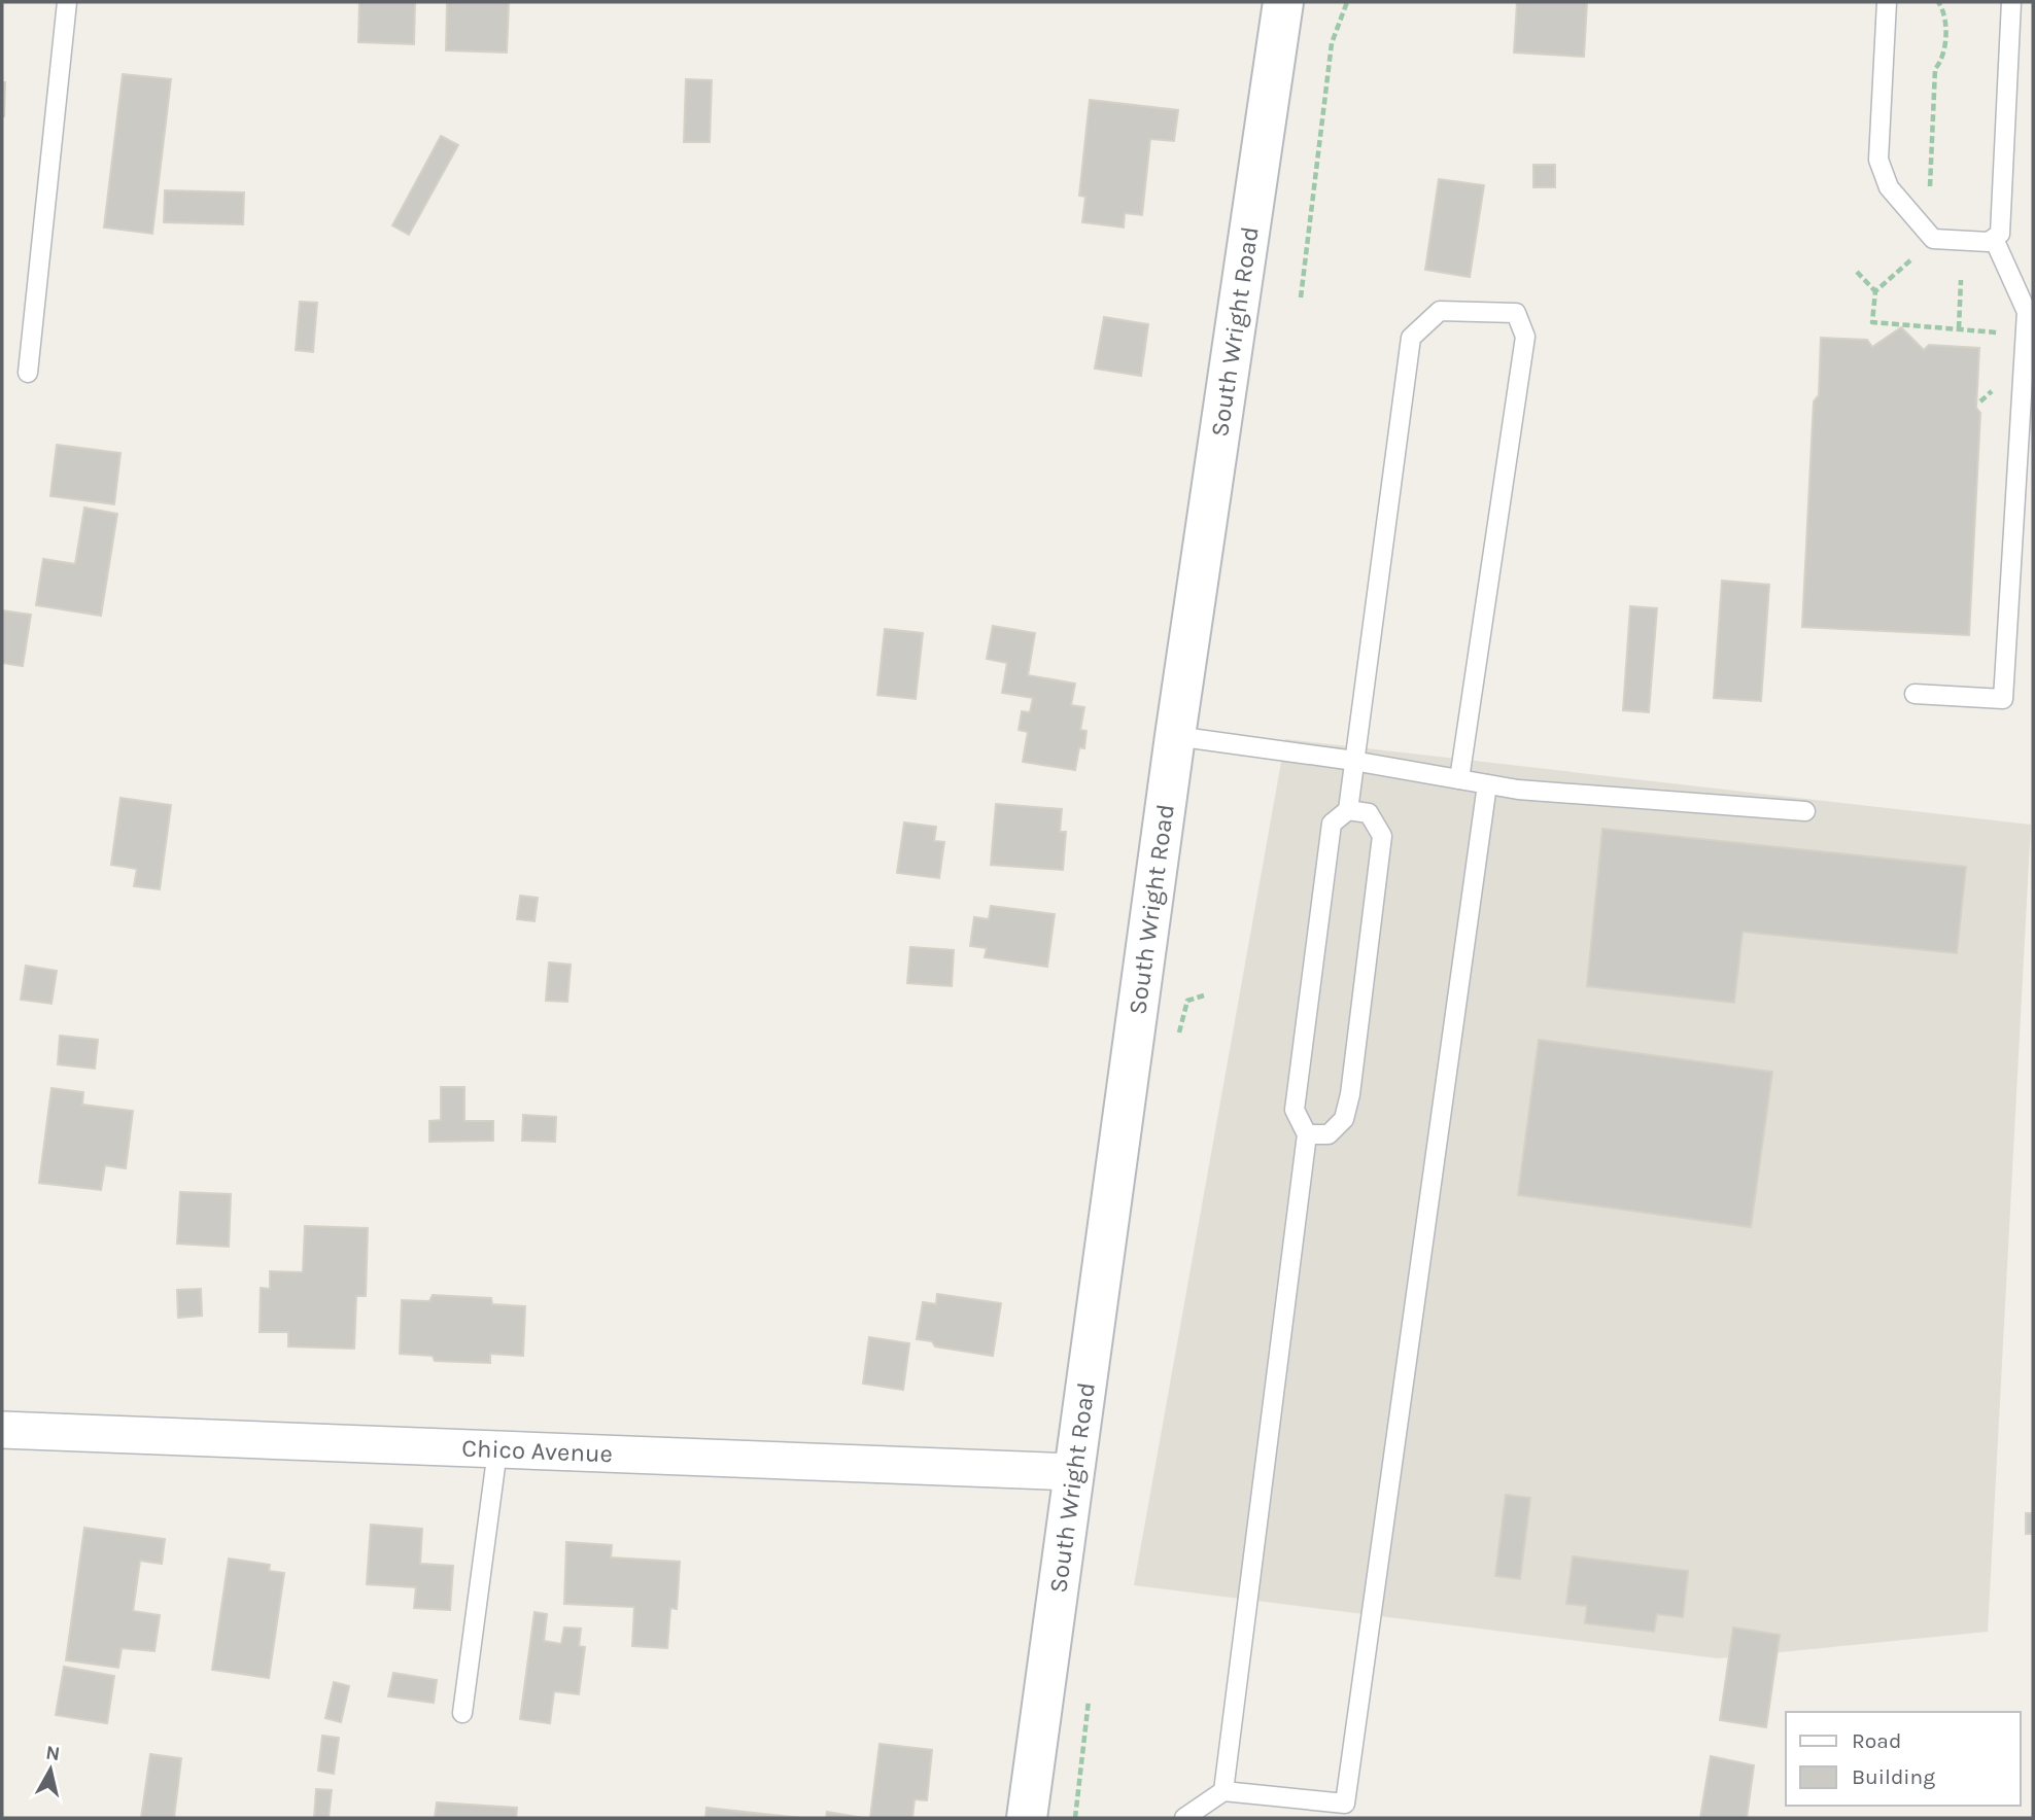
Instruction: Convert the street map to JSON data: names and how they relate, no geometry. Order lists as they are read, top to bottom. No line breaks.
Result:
{"streets":{"main road":["South Wright Road"],"street":["Chico Avenue"]},"crossings":[["South Wright Road","Chico Avenue"]],"legend":["Road","Building"],"north":"top"}
